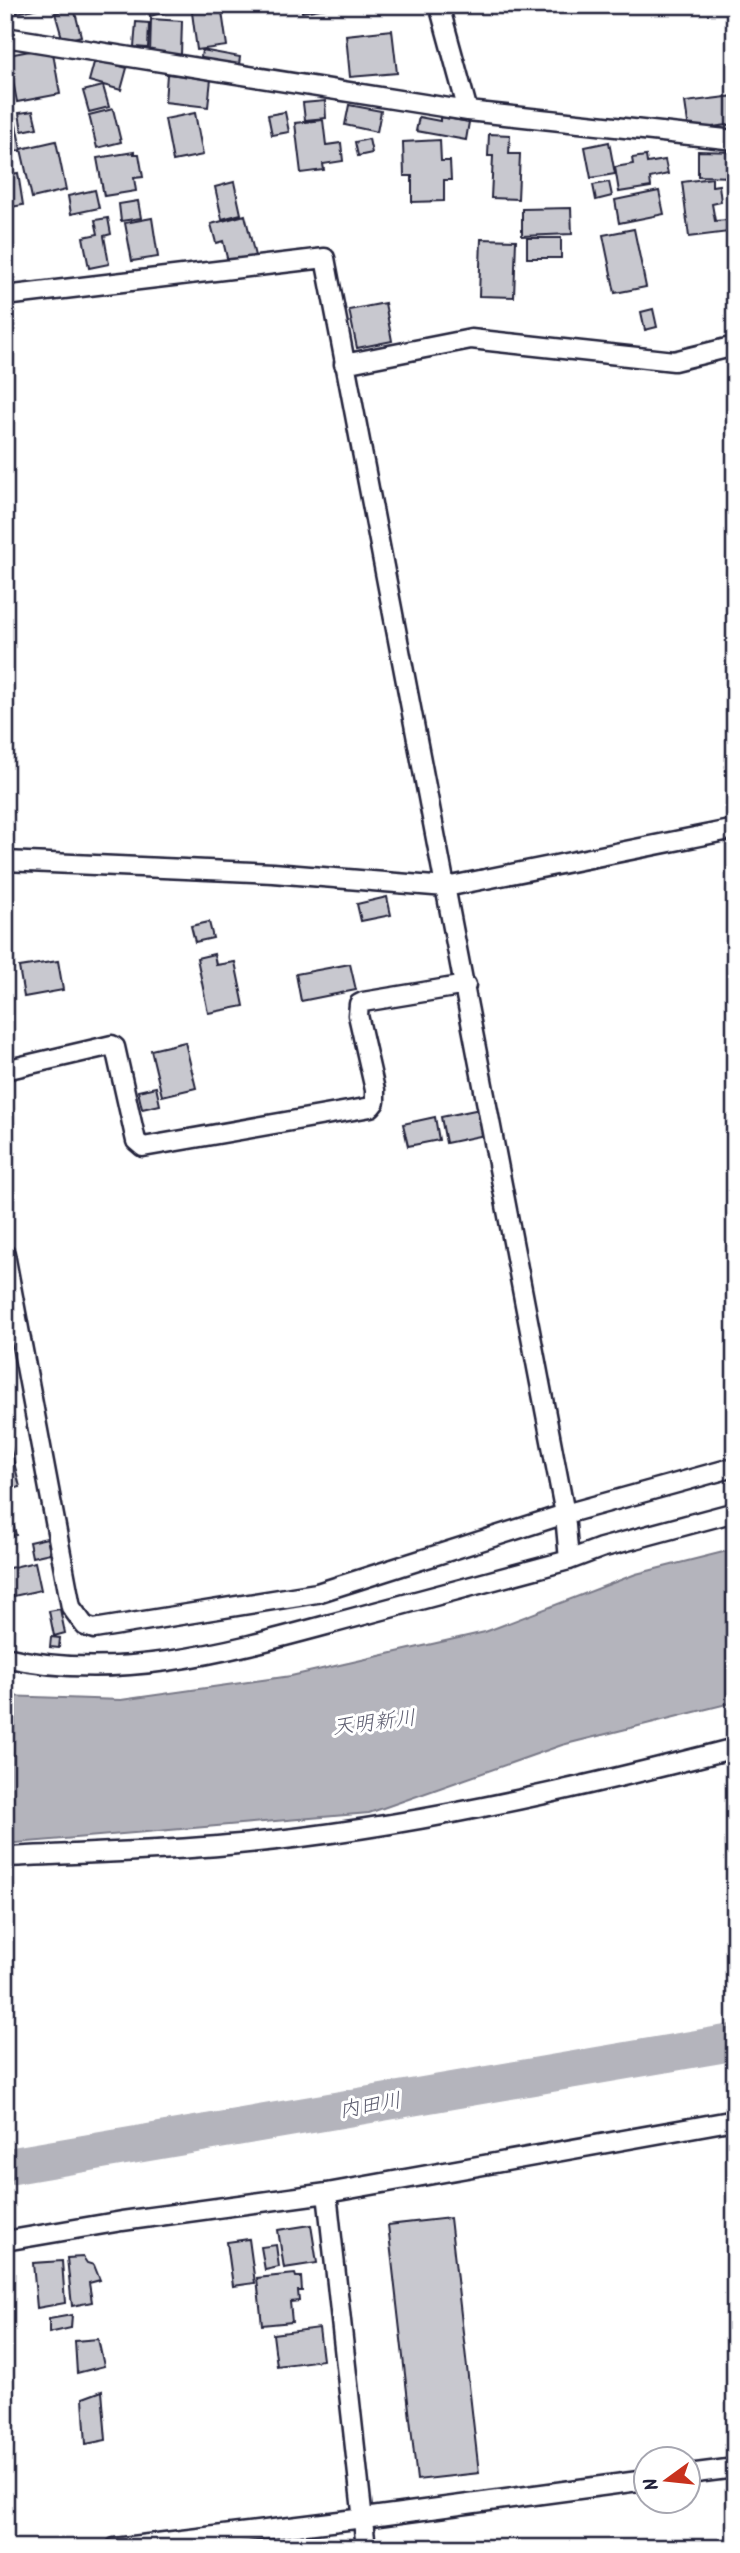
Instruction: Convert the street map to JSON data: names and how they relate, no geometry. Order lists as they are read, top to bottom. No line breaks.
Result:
{"water":["天明新川","内田川"],"north":"left"}
